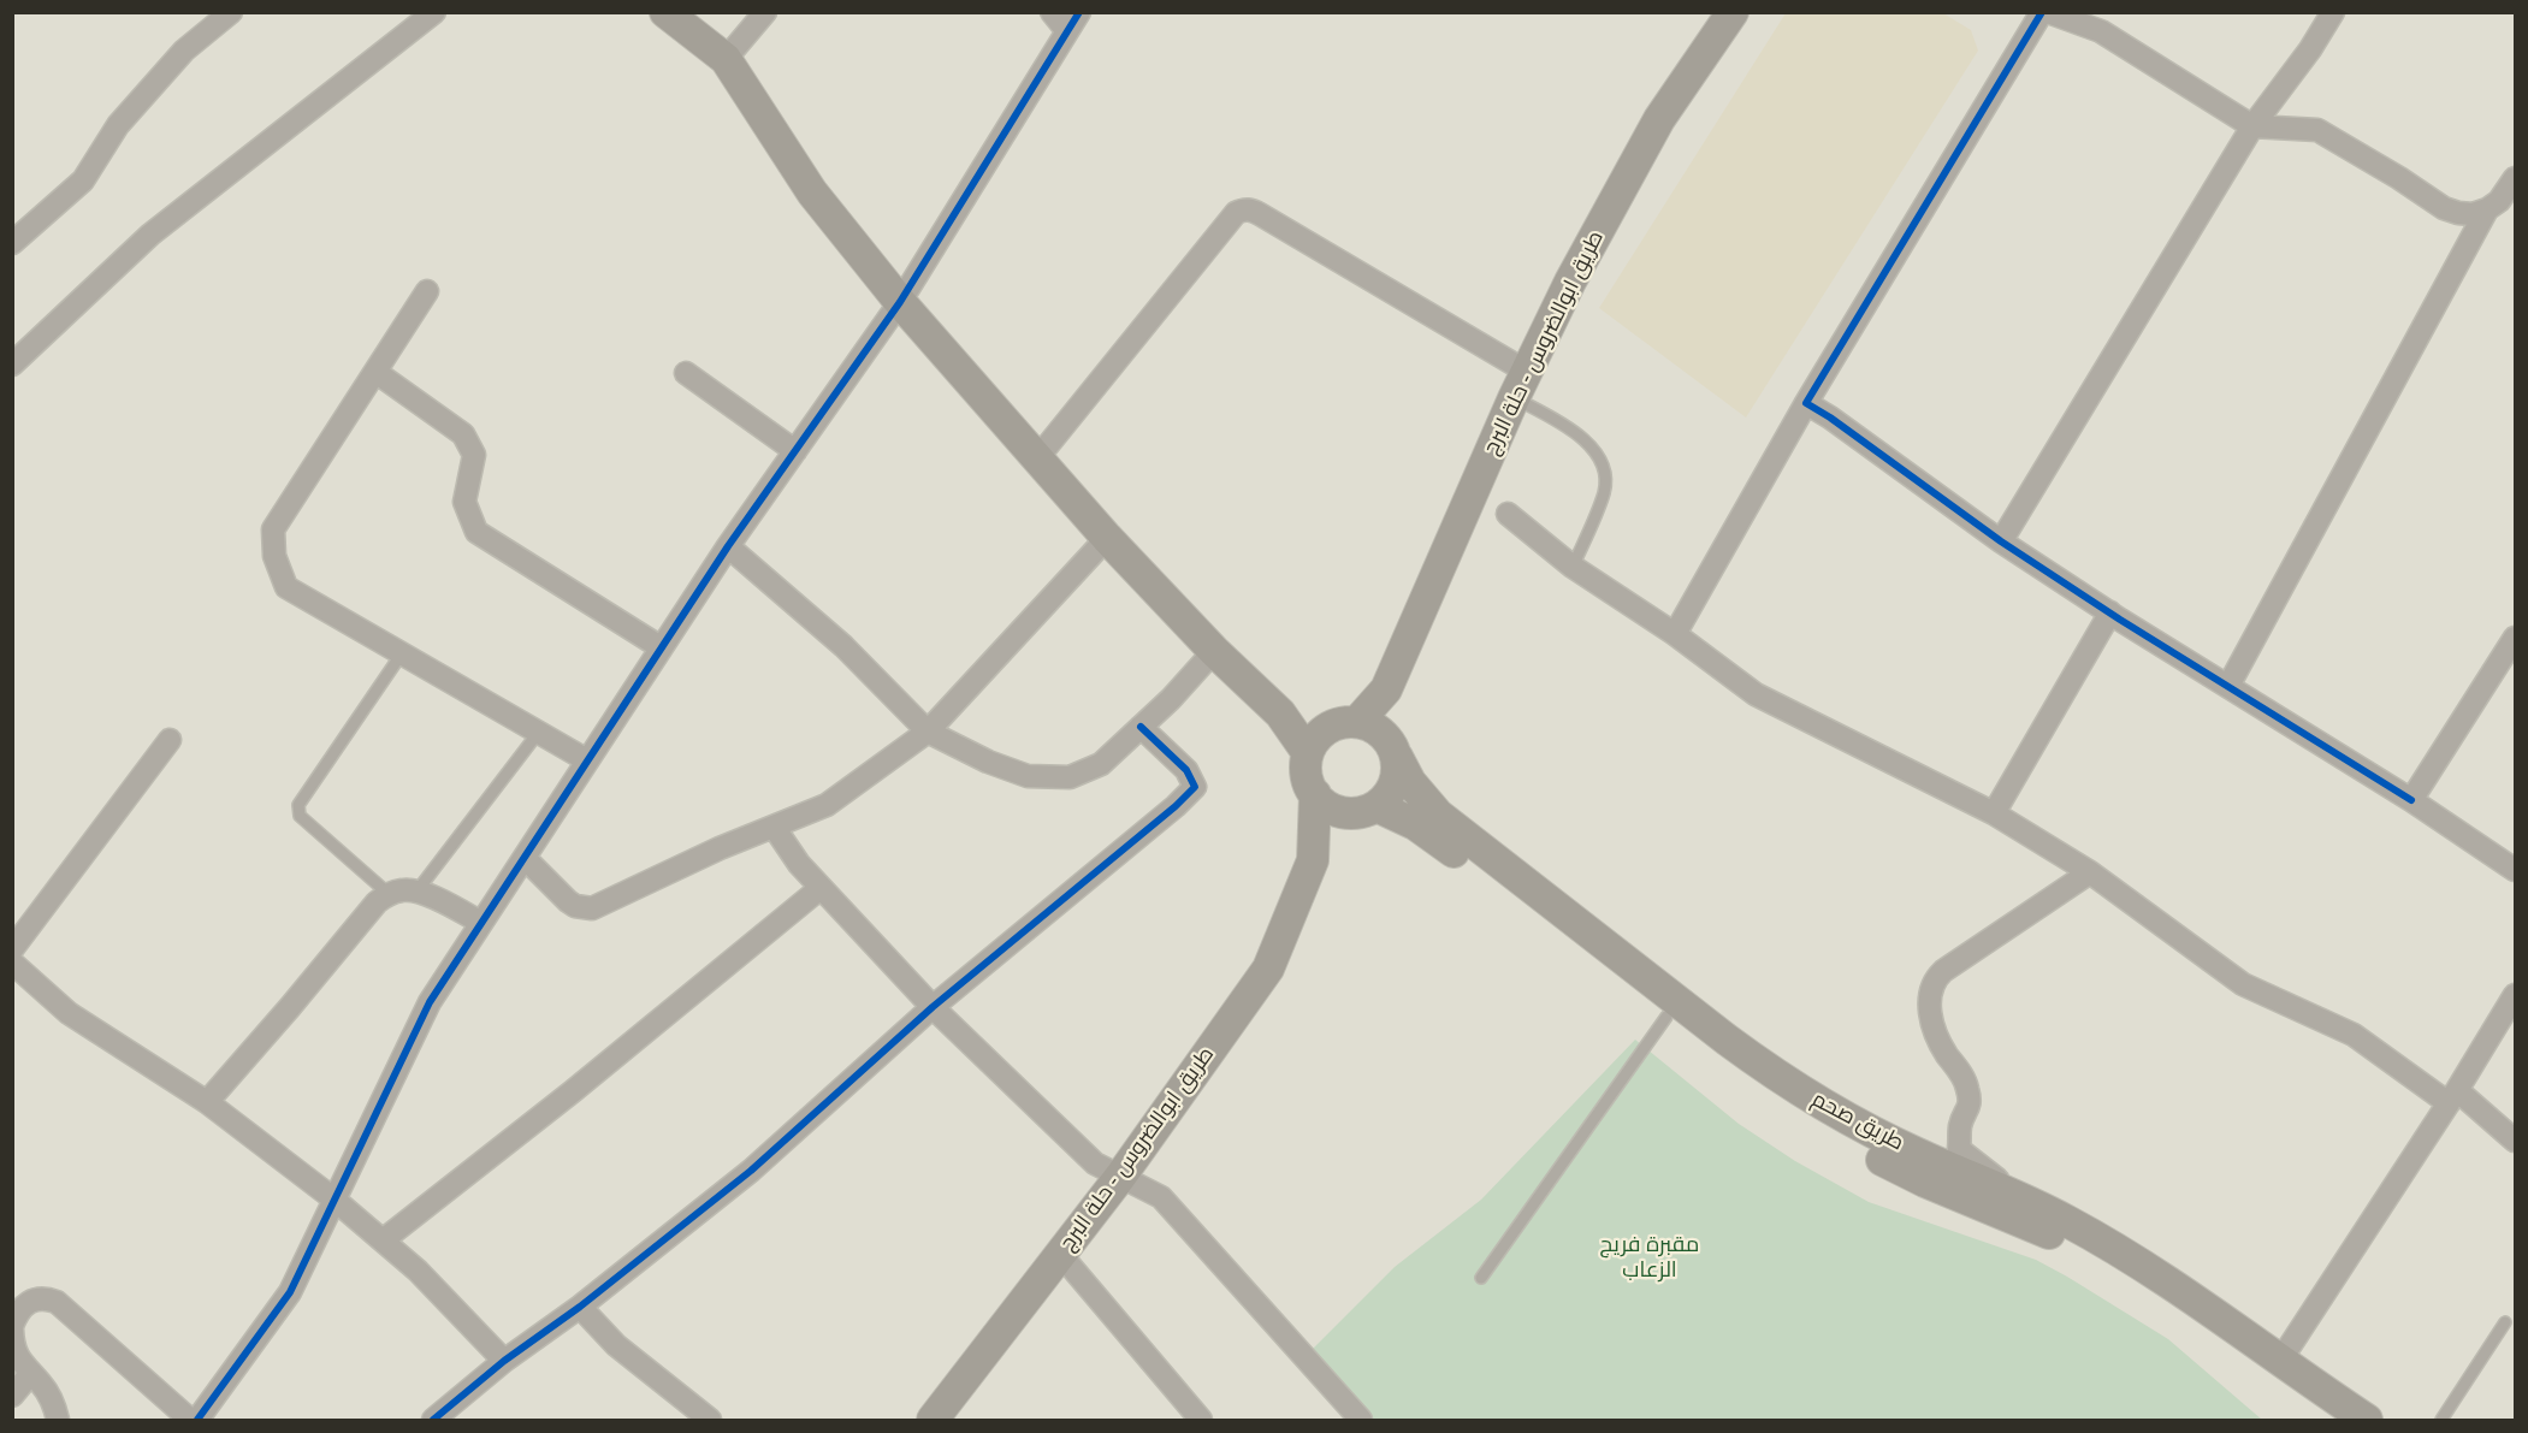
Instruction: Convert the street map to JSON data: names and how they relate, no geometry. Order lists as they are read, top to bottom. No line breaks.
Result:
{"streets":{"main road":["طريق ابوالضروس - حلة البرج","طريق صحم"]},"crossings":[["طريق ابوالضروس - حلة البرج","طريق صحم"]],"parks":["مقبرة فريج الزعاب"]}
